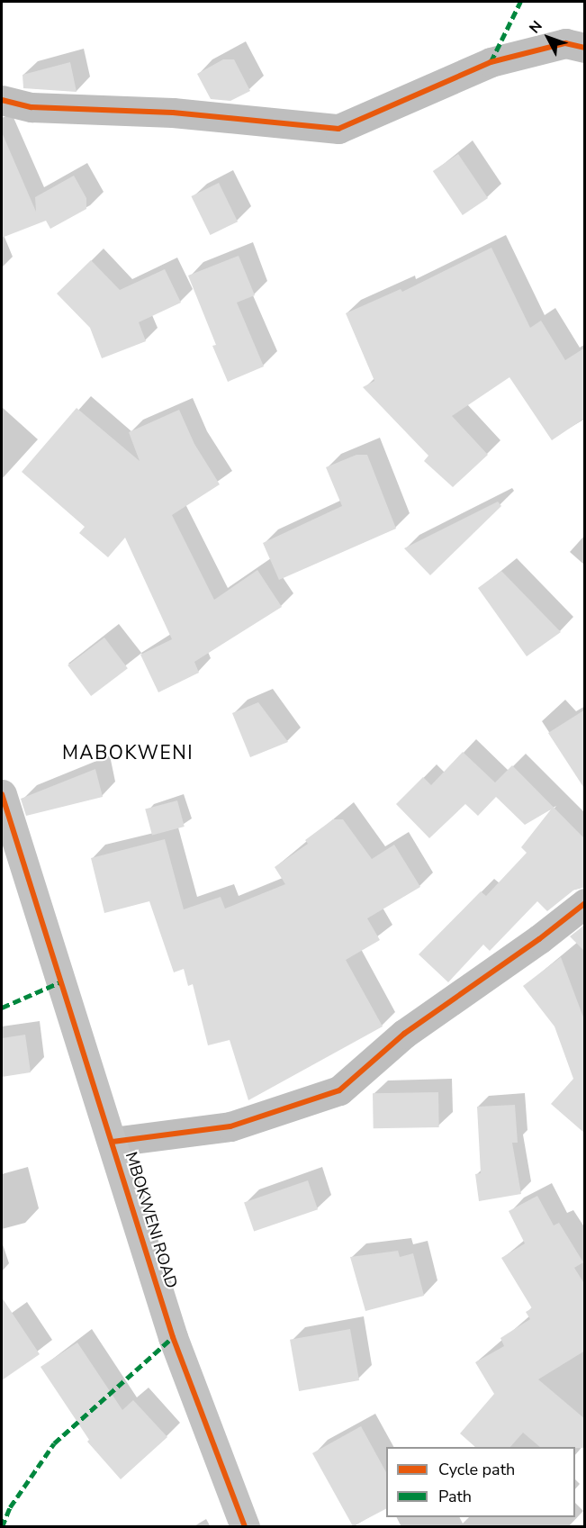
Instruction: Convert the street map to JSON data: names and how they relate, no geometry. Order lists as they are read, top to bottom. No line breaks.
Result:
{"streets":{"street":["MBOKWENI ROAD"]},"districts":["MABOKWENI"],"legend":["Cycle path","Path"],"north":"top left"}
